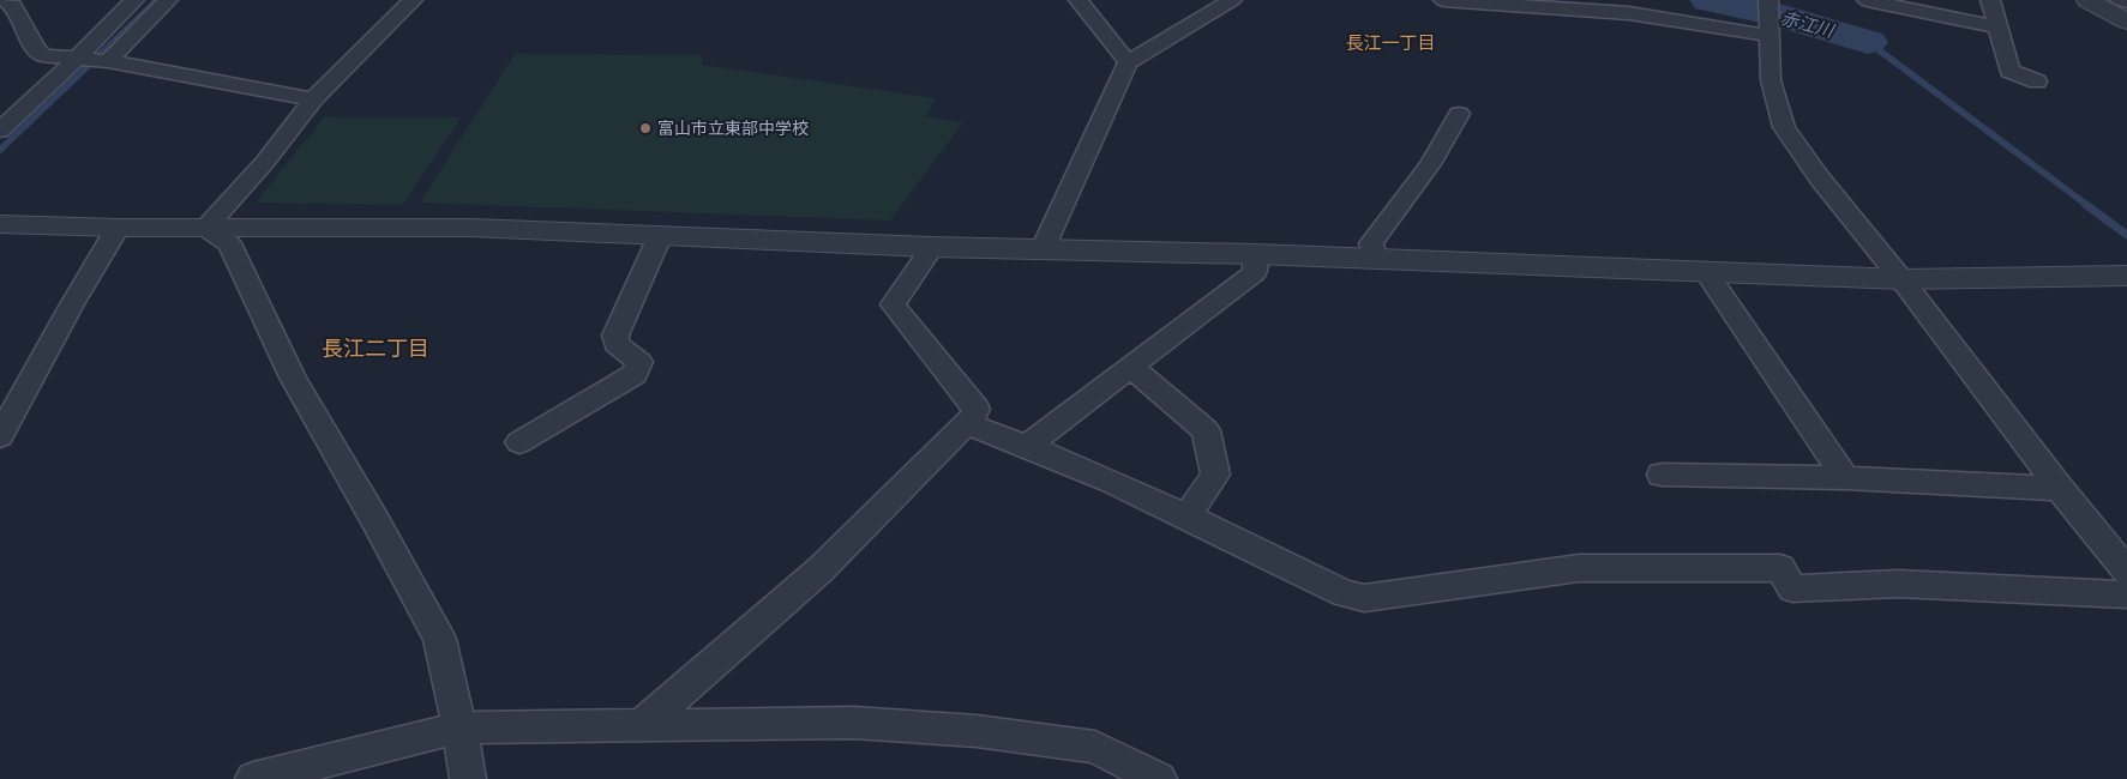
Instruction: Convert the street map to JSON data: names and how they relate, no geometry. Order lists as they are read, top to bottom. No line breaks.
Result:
{"districts":["長江一丁目","長江二丁目"],"water":["赤江川"],"places":["富山市立東部中学校"]}
